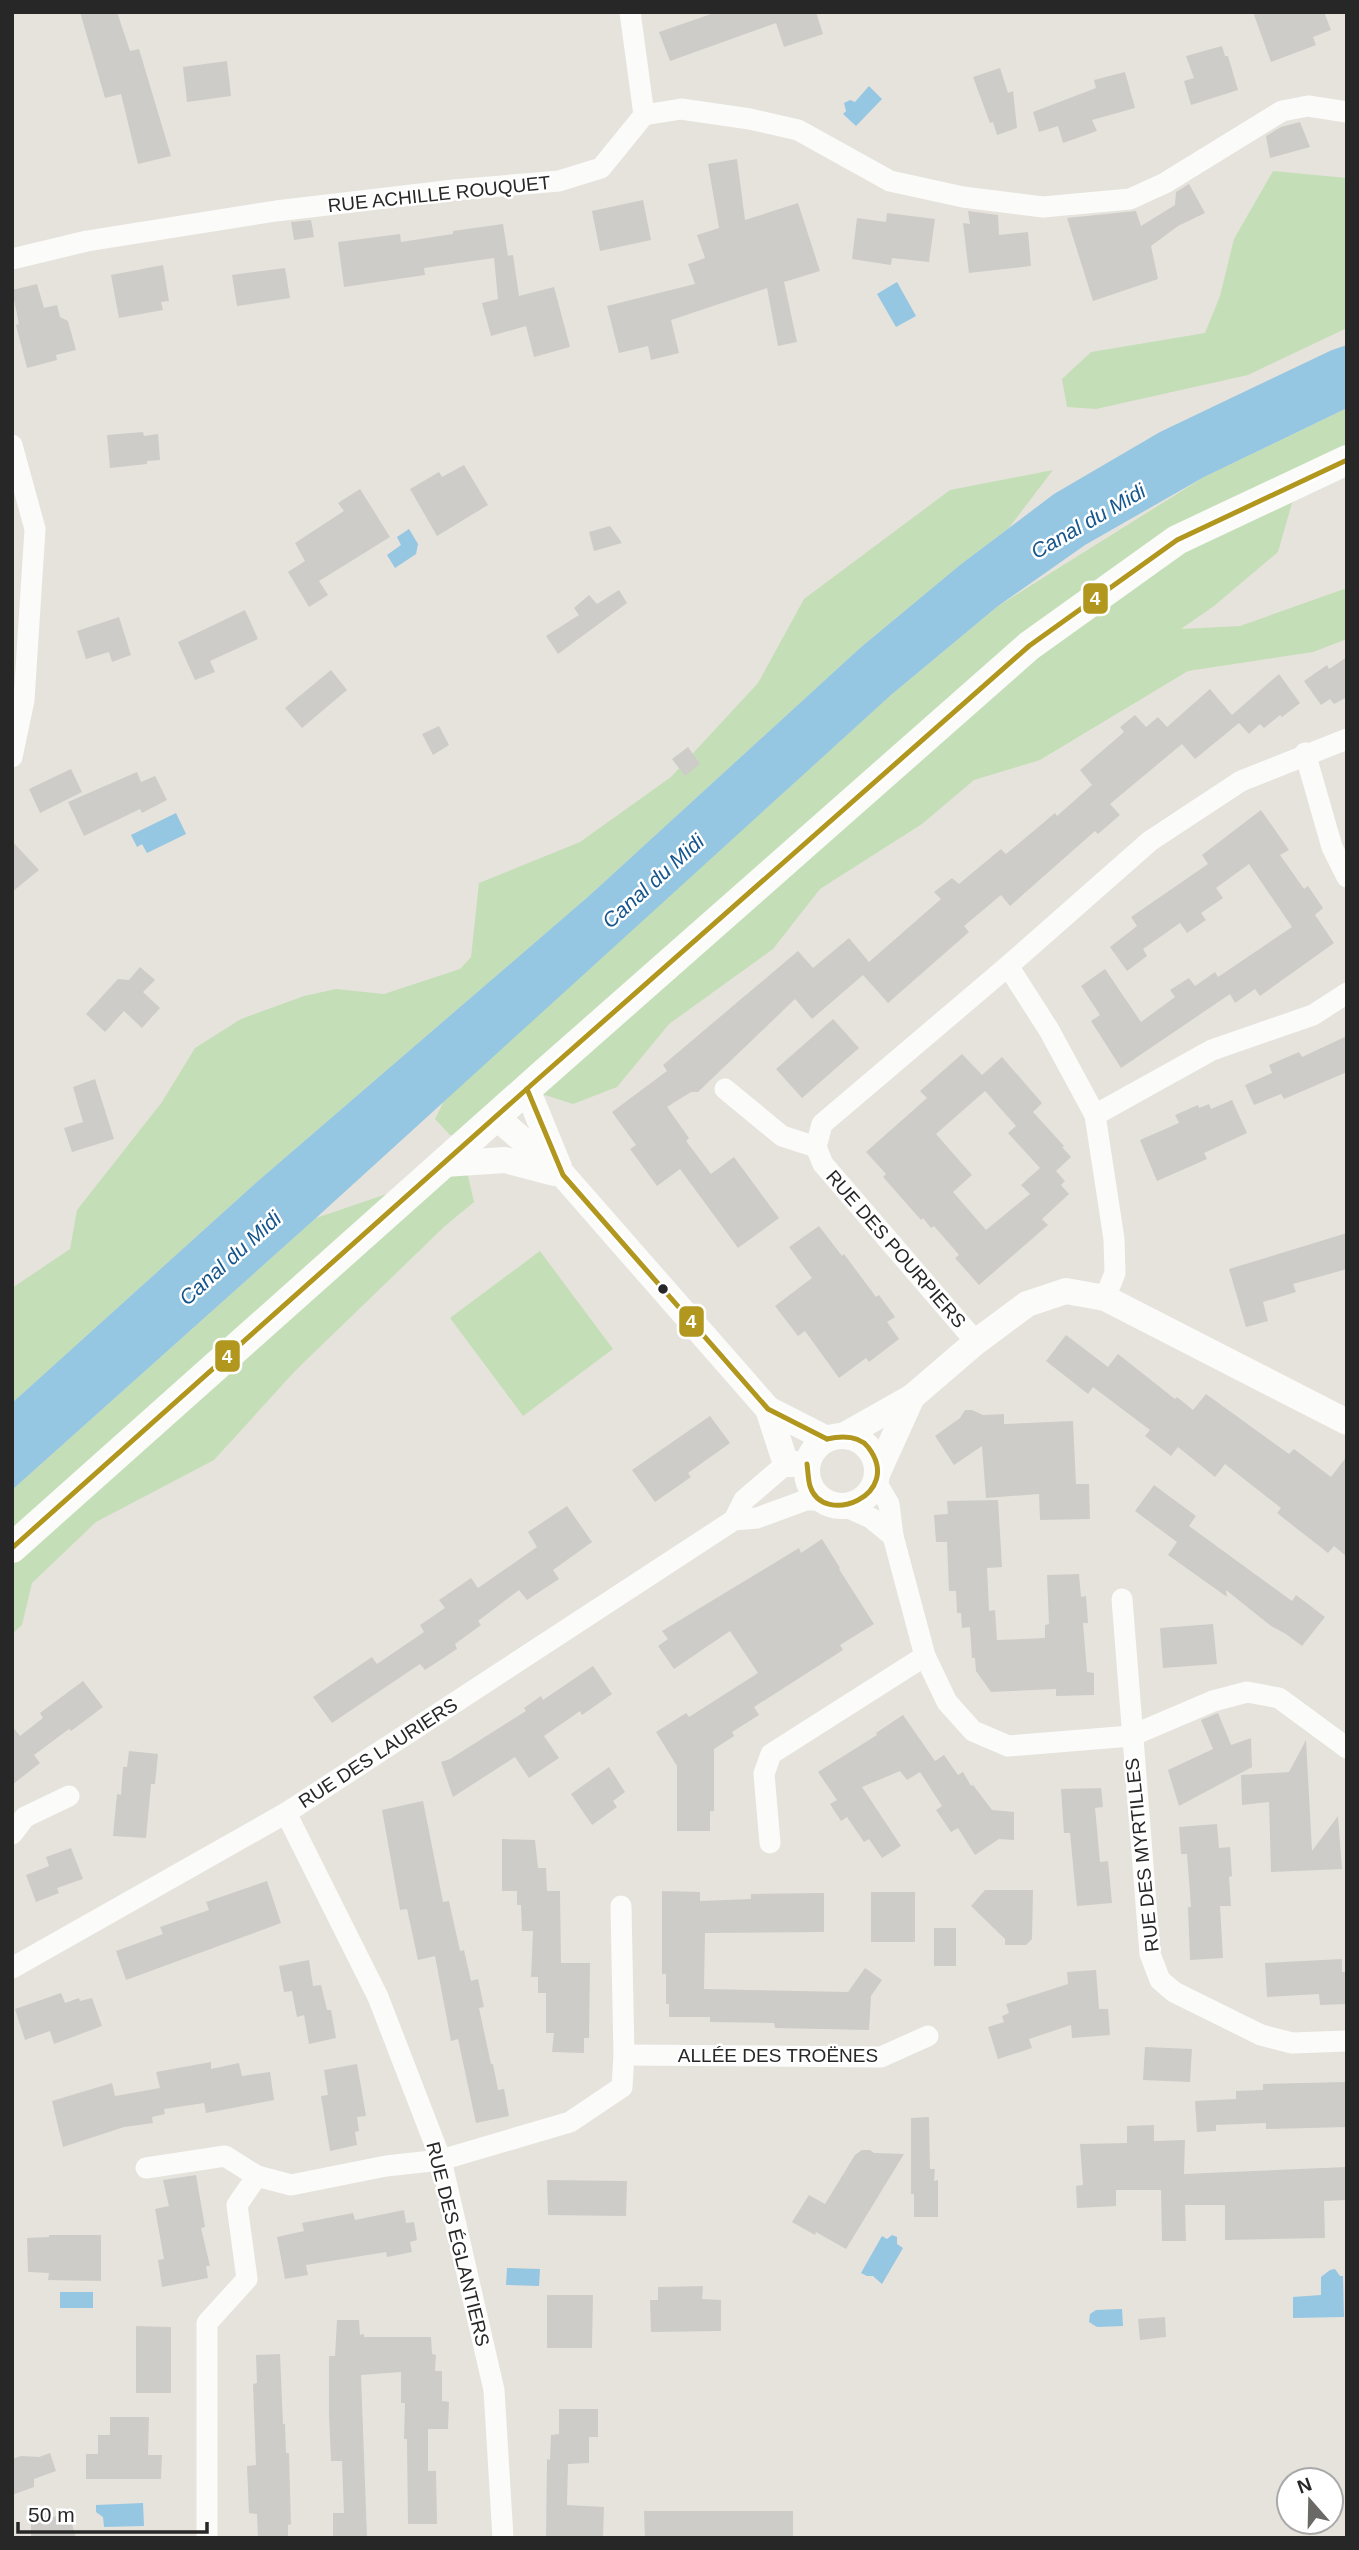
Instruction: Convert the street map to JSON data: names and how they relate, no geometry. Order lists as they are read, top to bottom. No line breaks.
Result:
{"streets":{"street":["RUE ACHILLE ROUQUET","RUE DES POURPIERS","RUE DES LAURIERS","RUE DES MYRTILLES","ALLÉE DES TROËNES","RUE DES ÉGLANTIERS"]},"crossings":[["RUE DES LAURIERS","RUE DES ÉGLANTIERS"]],"water":["Canal du Midi"],"lines":["transit line 4"],"scale_bar":"50 m","north":"top"}
